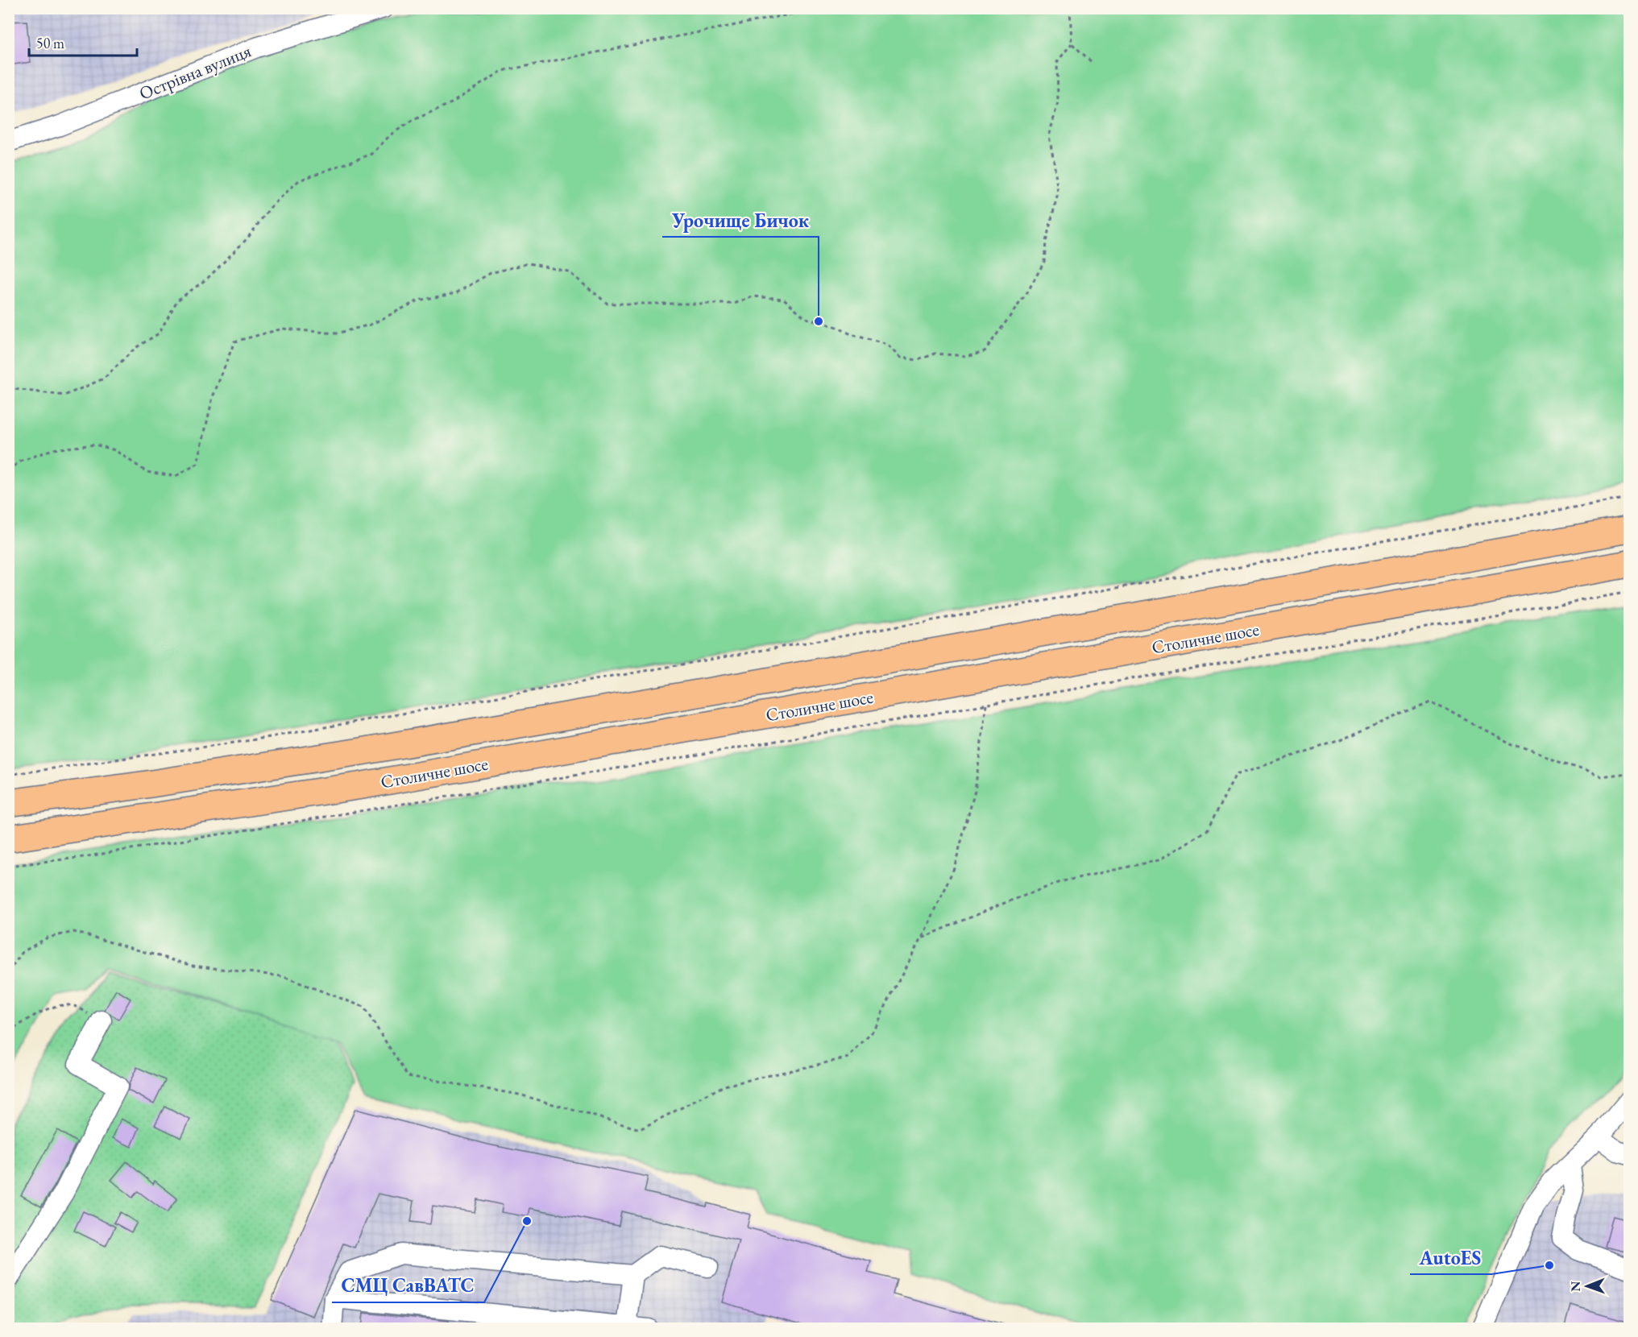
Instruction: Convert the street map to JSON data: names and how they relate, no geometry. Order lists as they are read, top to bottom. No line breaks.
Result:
{"streets":{"highway":["Столичне шосе"],"street":["Острівна вулиця"]},"places":["Урочище Бичок","СМЦ СавВАТС","AutoES"],"scale_bar":"50 m","north":"left"}
